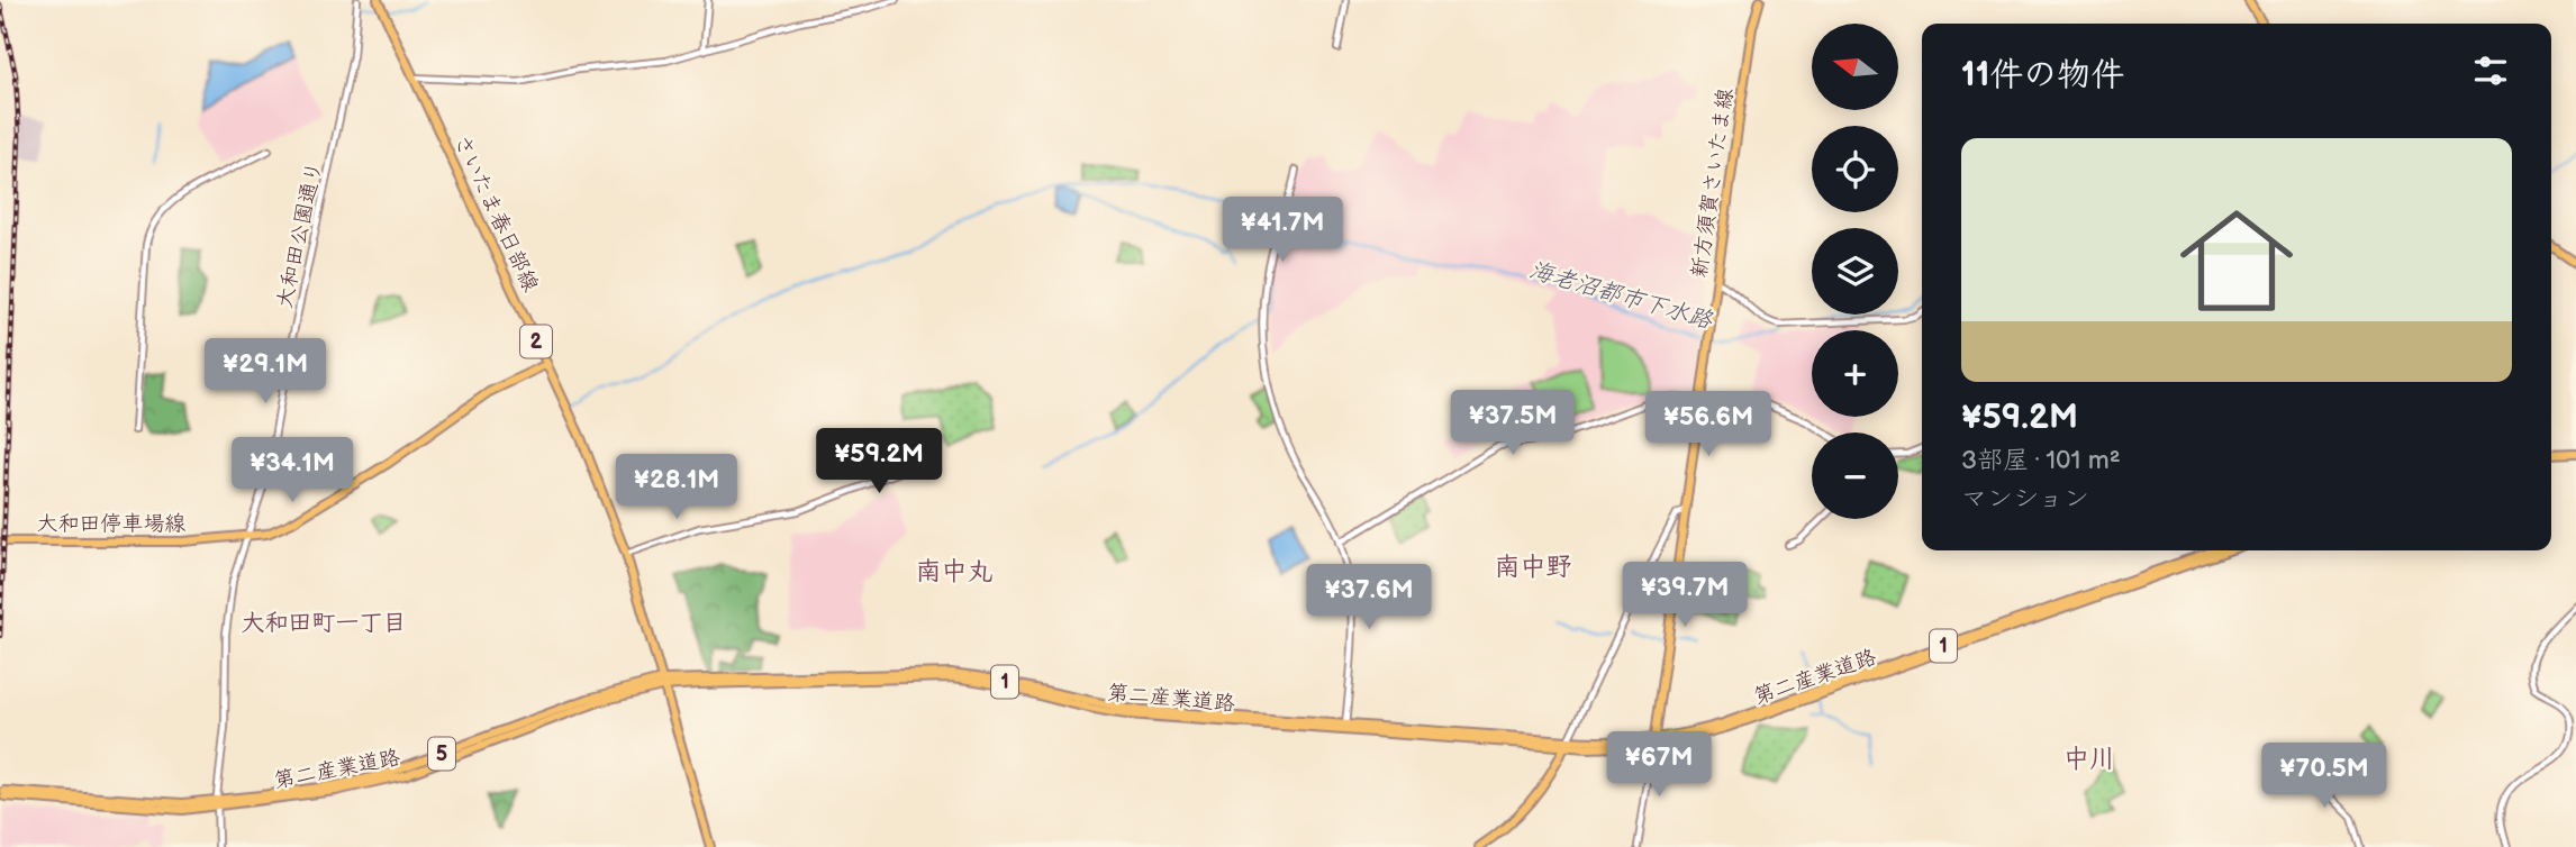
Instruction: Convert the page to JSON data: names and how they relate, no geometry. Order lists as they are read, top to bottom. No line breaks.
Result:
{"streets":{"main road":["新方須賀さいたま線","さいたま春日部線","2","大和田停車場線","1","第二産業道路","5"],"street":["大和田公園通り"]},"crossings":[["新方須賀さいたま線","第二産業道路"],["さいたま春日部線","大和田停車場線"],["さいたま春日部線","第二産業道路"],["大和田公園通り","大和田停車場線"],["大和田公園通り","第二産業道路"]],"districts":["南中野","南中丸","大和田町一丁目","中川"],"water":["海老沼都市下水路"],"north":"left","page":{"map_buttons":["+","−"],"heading":"11件の物件","list":[{"name":"¥59.2M","note":"3部屋 · 101 m² · マンション"}],"price":["¥41.7M","¥29.1M","¥37.5M","¥56.6M","¥59.2M","¥34.1M","¥28.1M","¥39.7M","¥37.6M","¥67M","¥70.5M"]}}
